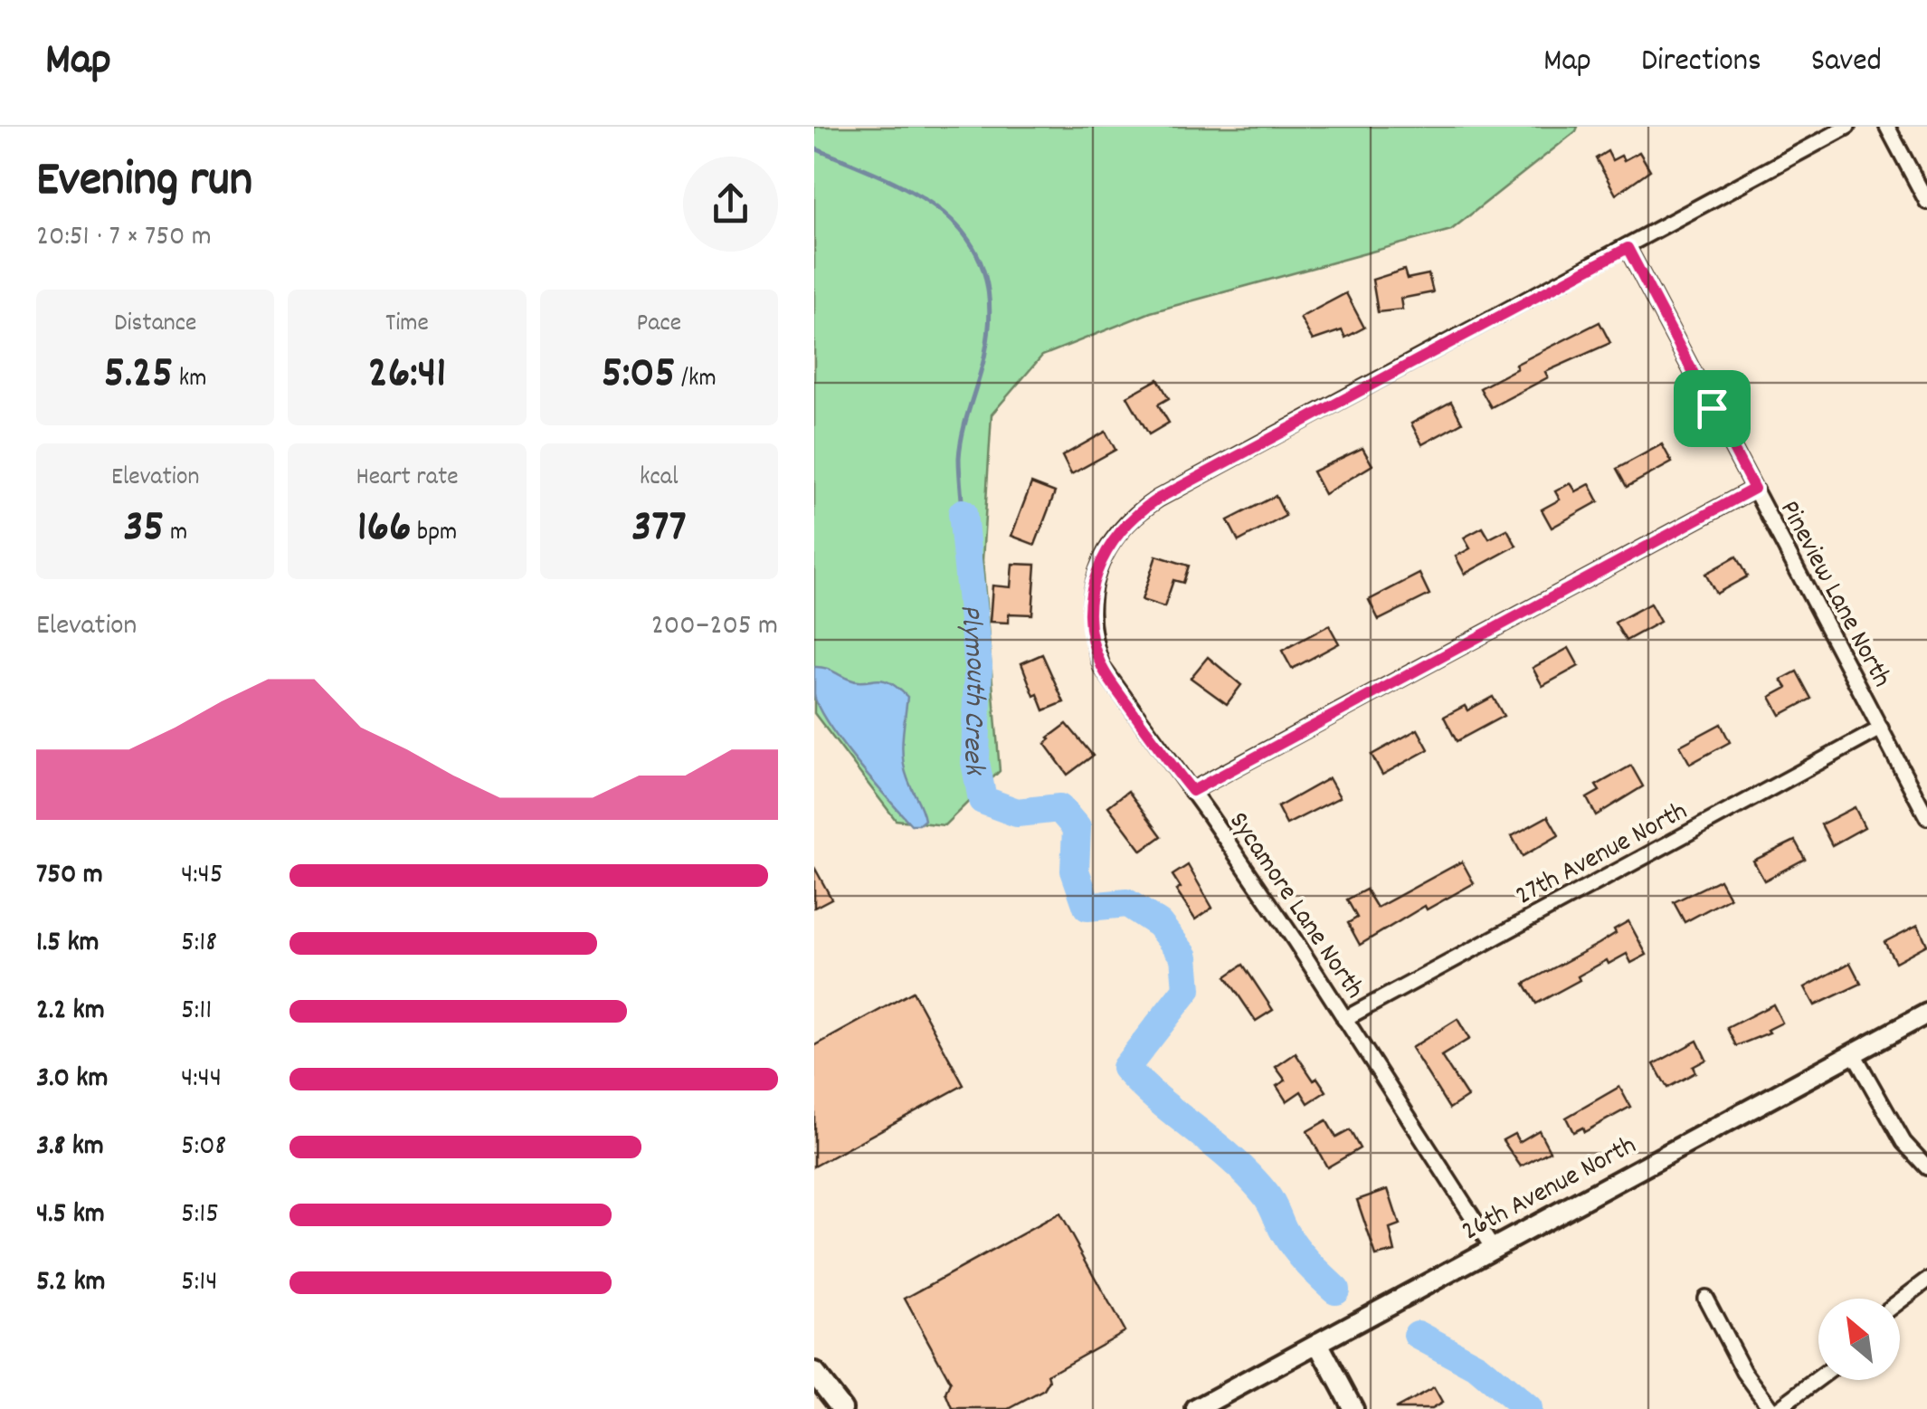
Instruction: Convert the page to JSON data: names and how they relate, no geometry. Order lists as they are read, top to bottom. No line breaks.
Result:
{"streets":{"street":["Pineview Lane North","27th Avenue North","Sycamore Lane North","26th Avenue North"]},"crossings":[["Pineview Lane North","27th Avenue North"],["Pineview Lane North","Sycamore Lane North"],["27th Avenue North","Sycamore Lane North"],["Sycamore Lane North","26th Avenue North"]],"water":["Plymouth Creek"],"north":"top left","page":{"header":"Map","nav":["Map","Directions","Saved"],"heading":["Evening run","20:51 · 7 × 750 m"],"stats":[["Distance","5.25 km"],["Time","26:41"],["Pace","5:05 /km"],["Elevation","35 m"],["Heart rate","166 bpm"],["kcal","377"]],"chart":["Elevation","200–205 m"],"list":[{"name":"750 m","note":"4:45"},{"name":"1.5 km","note":"5:18"},{"name":"2.2 km","note":"5:11"},{"name":"3.0 km","note":"4:44"},{"name":"3.8 km","note":"5:08"},{"name":"4.5 km","note":"5:15"},{"name":"5.2 km","note":"5:14"}]}}
